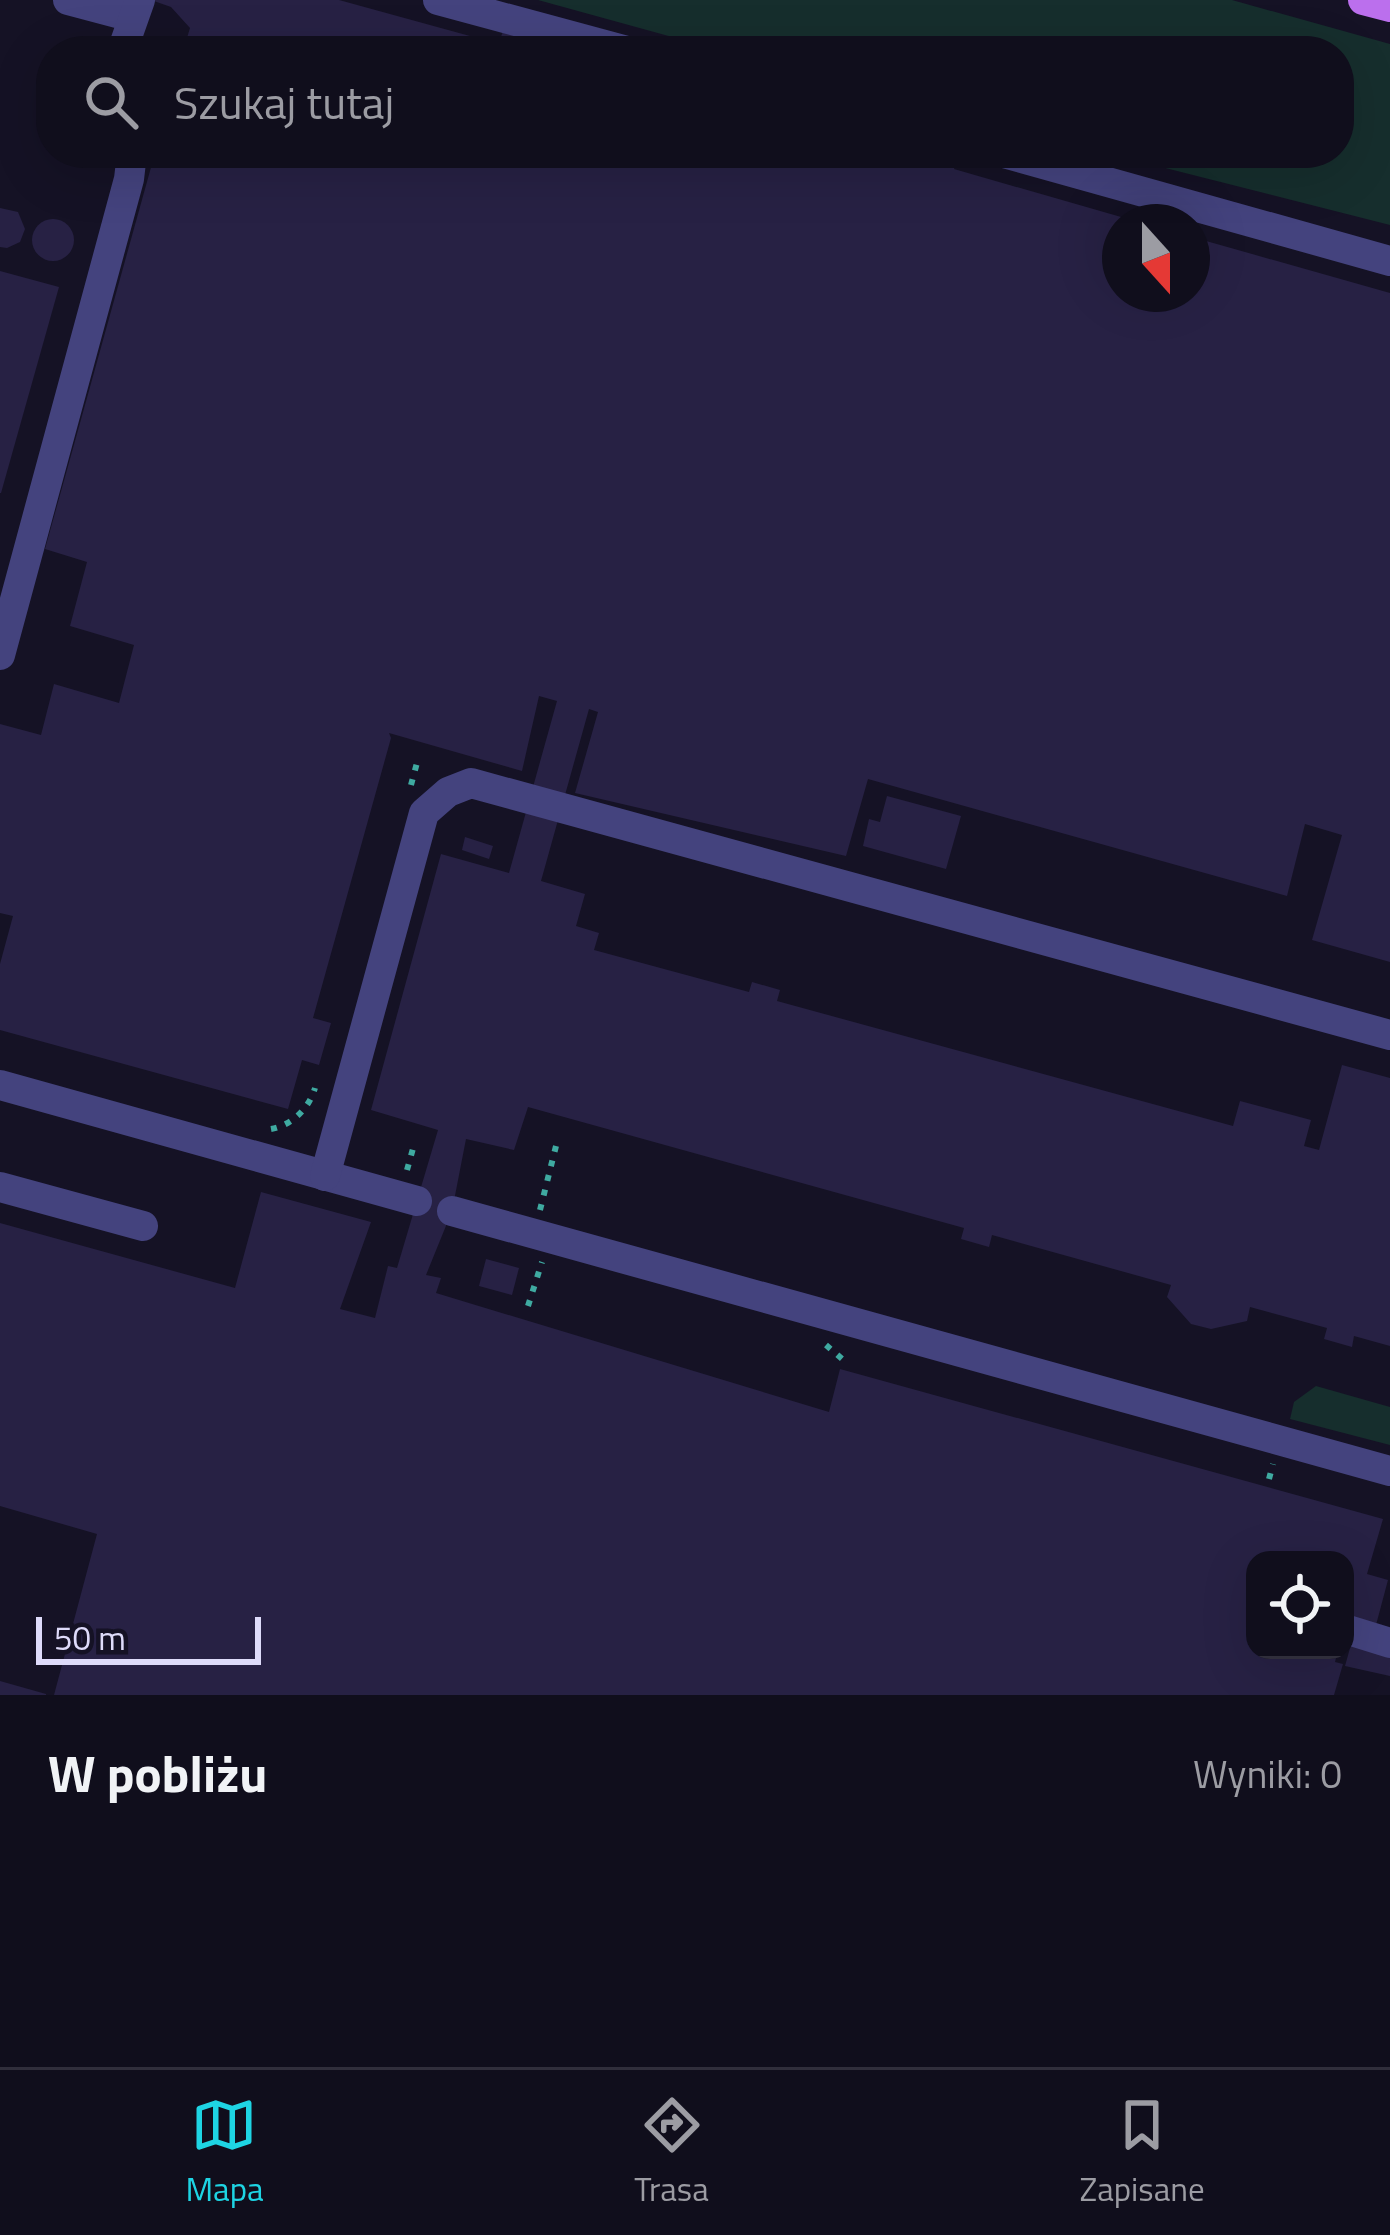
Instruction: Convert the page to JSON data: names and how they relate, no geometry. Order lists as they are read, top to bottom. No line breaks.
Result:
{"scale_bar":"50 m","north":"bottom","page":{"search":"Szukaj tutaj","scale":"50 m","heading":["W pobliżu","Wyniki: 0"],"nav":["Mapa","Trasa","Zapisane"]}}
